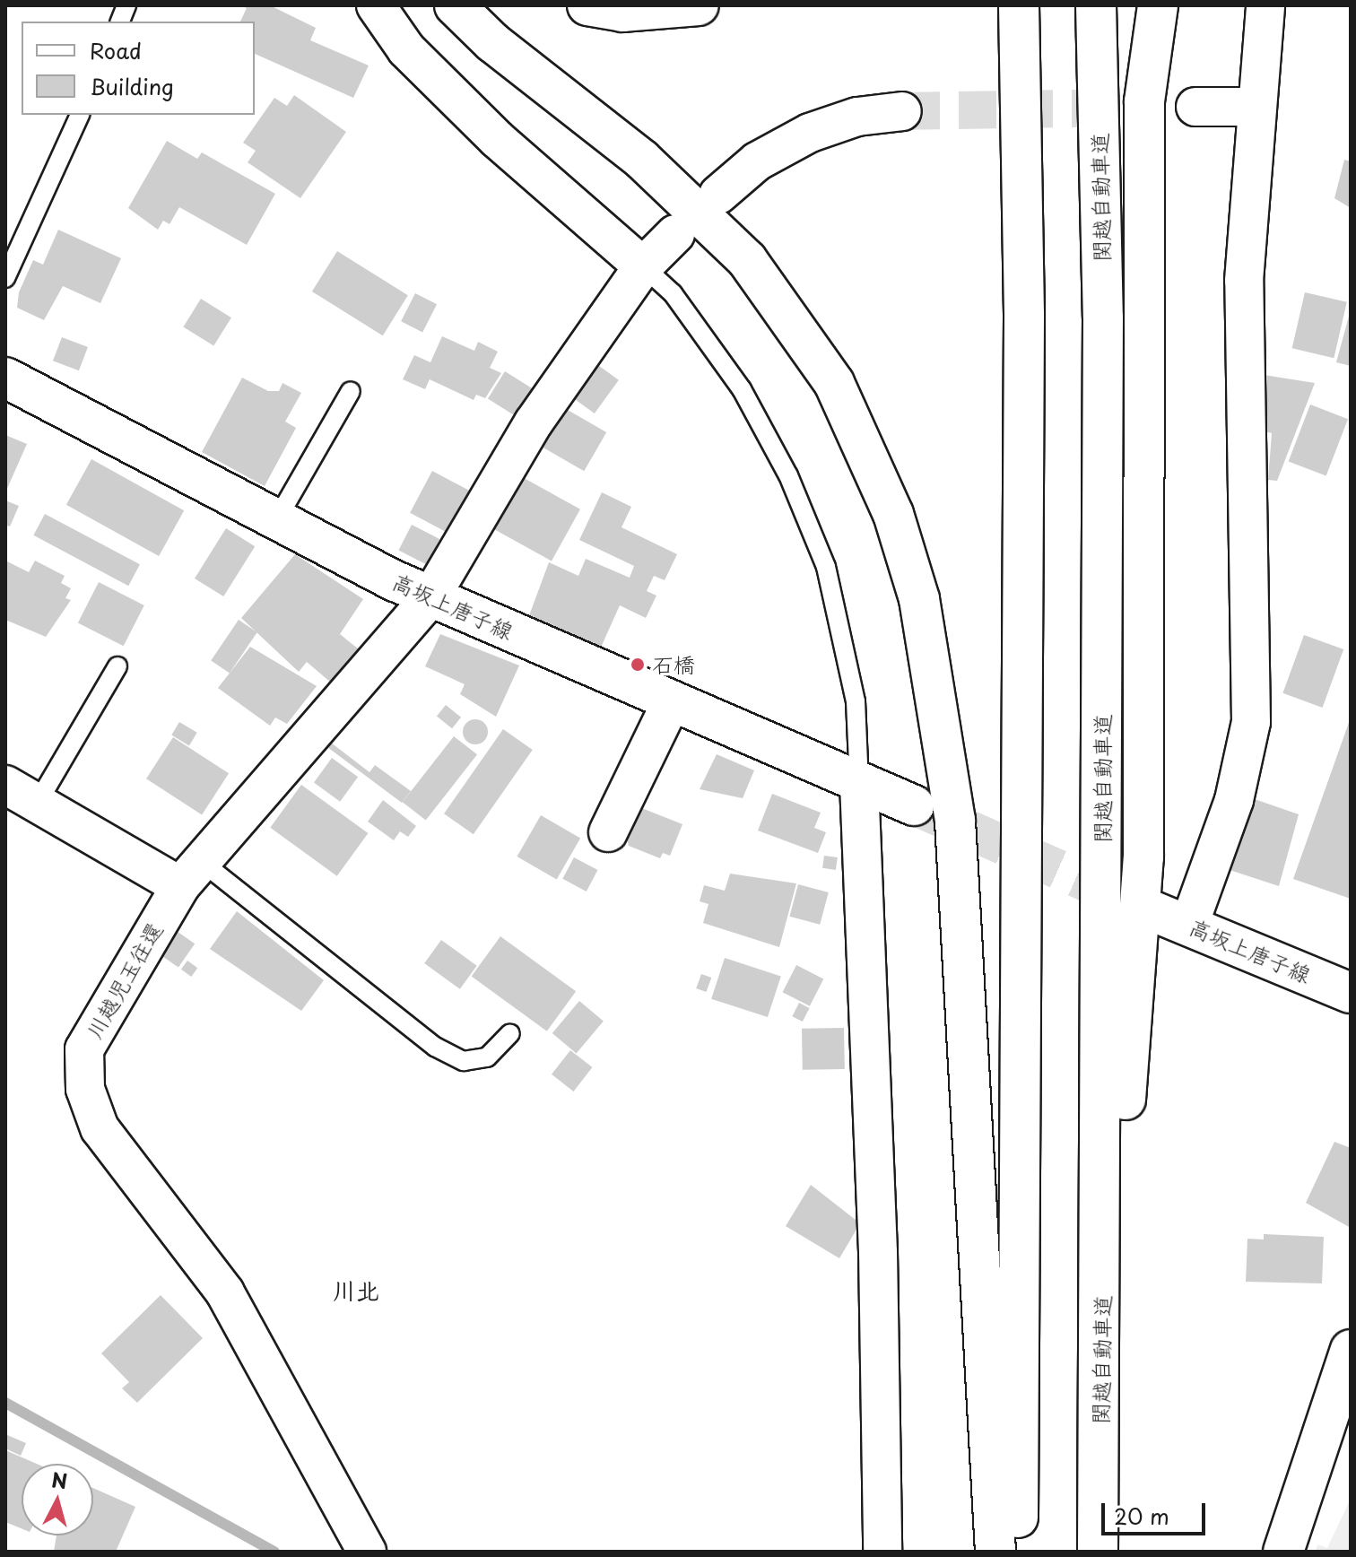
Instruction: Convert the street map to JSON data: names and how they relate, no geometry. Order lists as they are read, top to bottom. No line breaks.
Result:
{"streets":{"main road":["関越自動車道","高坂上唐子線"],"street":["川越児玉往還"]},"crossings":[["高坂上唐子線","川越児玉往還"]],"districts":["川北"],"places":["石橋"],"legend":["Road","Building"],"scale_bar":"20 m","north":"top"}
